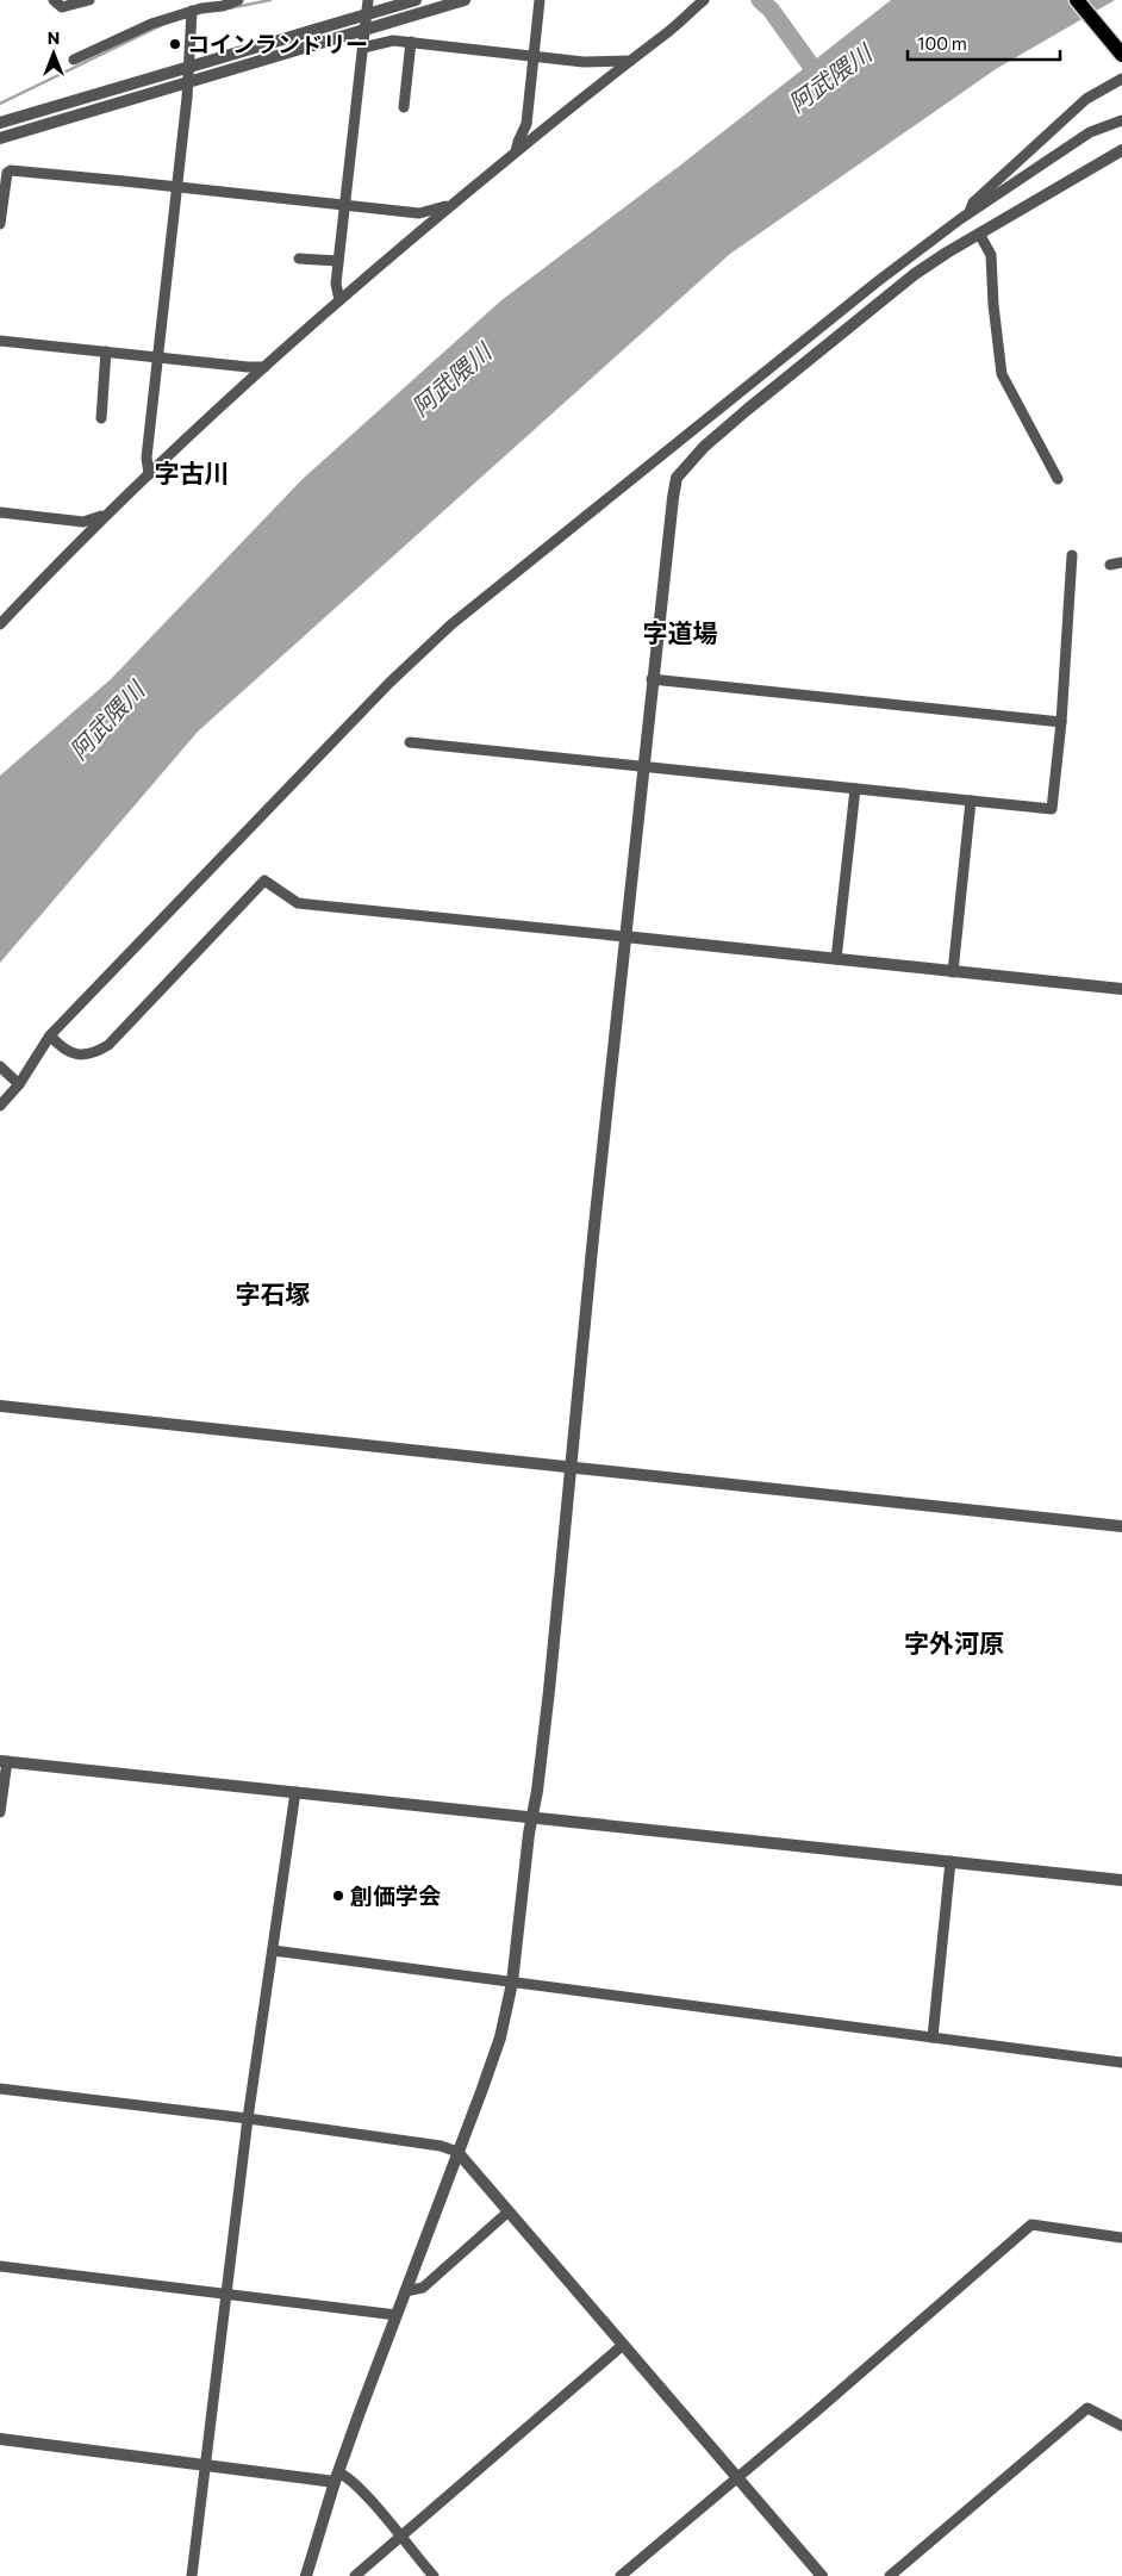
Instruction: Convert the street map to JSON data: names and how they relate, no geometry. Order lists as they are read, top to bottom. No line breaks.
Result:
{"districts":["字古川","字道場","字石塚","字外河原"],"water":["阿武隈川"],"places":["コインランドリー","創価学会"],"scale_bar":"100 m","north":"top"}
